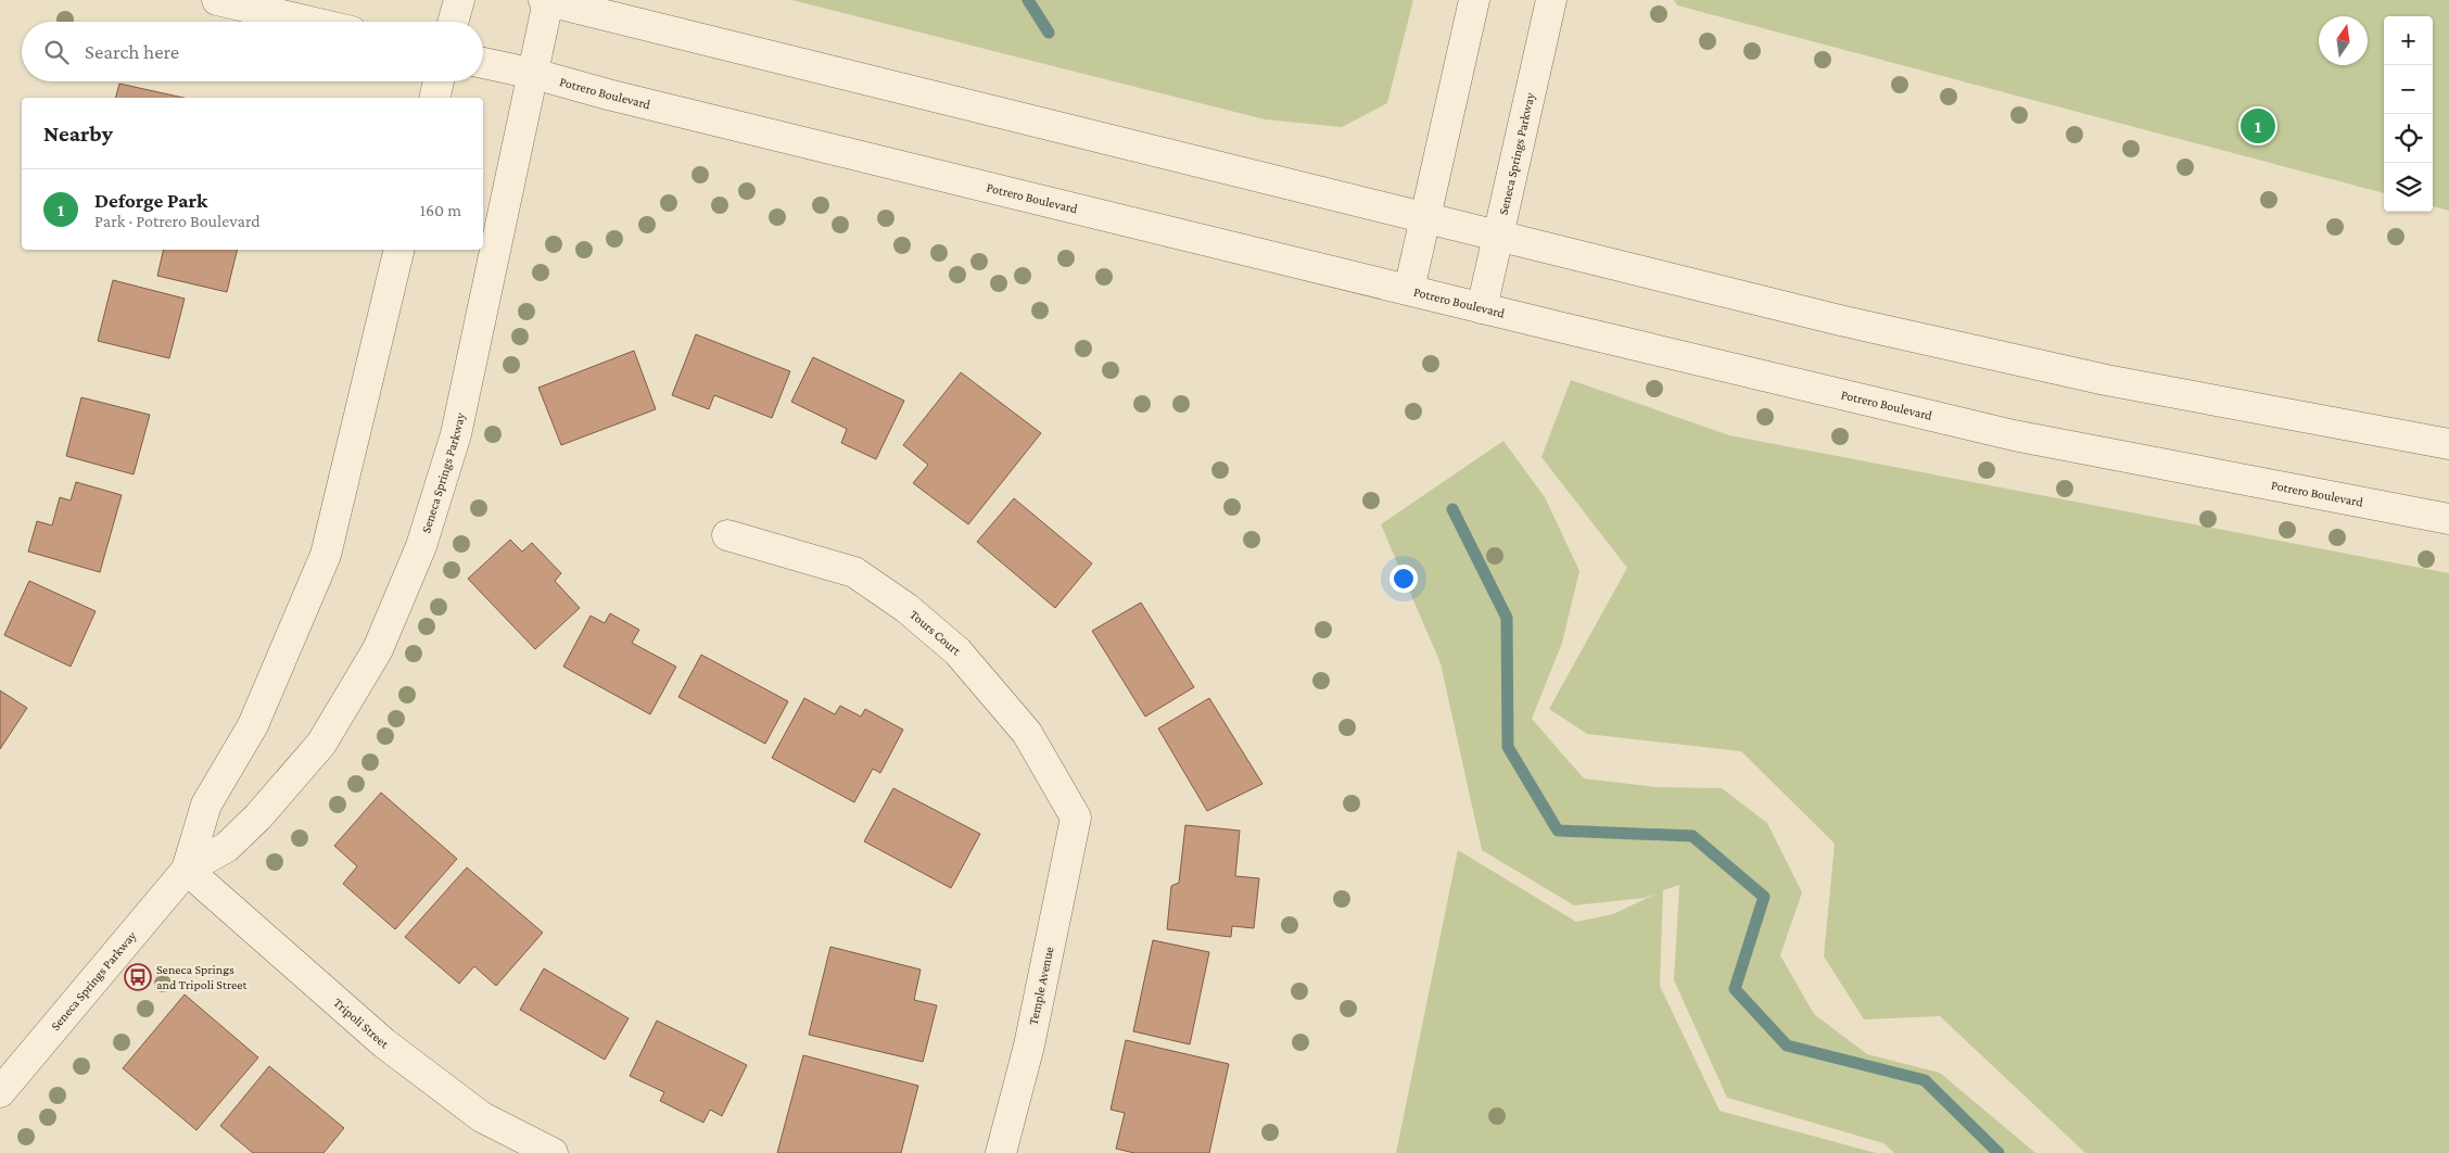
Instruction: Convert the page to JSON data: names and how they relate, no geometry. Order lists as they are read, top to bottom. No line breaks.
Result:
{"streets":{"street":["Potrero Boulevard","Seneca Springs Parkway","Tours Court","Temple Avenue","Tripoli Street"]},"crossings":[["Potrero Boulevard","Seneca Springs Parkway"],["Seneca Springs Parkway","Tripoli Street"],["Tours Court","Temple Avenue"]],"places":{"bus stop":["Seneca Springs and Tripoli Street"]},"north":"top","page":{"map_buttons":["+","−"],"search":"Search here","heading":"Nearby","pins":"1","list":[{"mark":"1","name":"Deforge Park","note":"Park · Potrero Boulevard","value":"160 m"}]}}
